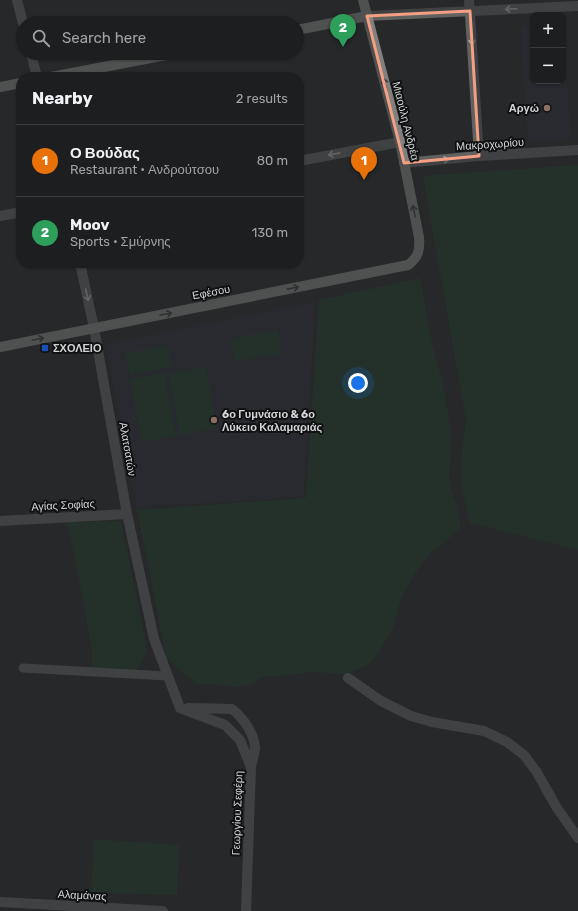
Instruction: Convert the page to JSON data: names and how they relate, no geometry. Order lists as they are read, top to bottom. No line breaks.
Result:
{"streets":{"street":["Μιαούλη Ανδρέα","Μακροχωρίου","Εφέσου","Αλατσατών","Αγίας Σοφίας","Γεωργίου Σεφέρη","Αλαμάνας"]},"crossings":[["Μιαούλη Ανδρέα","Μακροχωρίου"],["Μιαούλη Ανδρέα","Εφέσου"],["Εφέσου","Αλατσατών"],["Αλατσατών","Αγίας Σοφίας"]],"one_way":["Μιαούλη Ανδρέα","Μακροχωρίου","Εφέσου"],"places":{"other":["Αργώ","6ο Γυμνάσιο & 6ο Λύκειο Καλαμαριάς"],"transit":["ΣΧΟΛΕΙΟ"]},"page":{"map_buttons":["+","−"],"pins":["2","1"],"search":"Search here","heading":["Nearby","2 results"],"list":[{"mark":"1","name":"Ο Βούδας","note":"Restaurant · Ανδρούτσου","value":"80 m"},{"mark":"2","name":"Moov","note":"Sports · Σμύρνης","value":"130 m"}]}}
